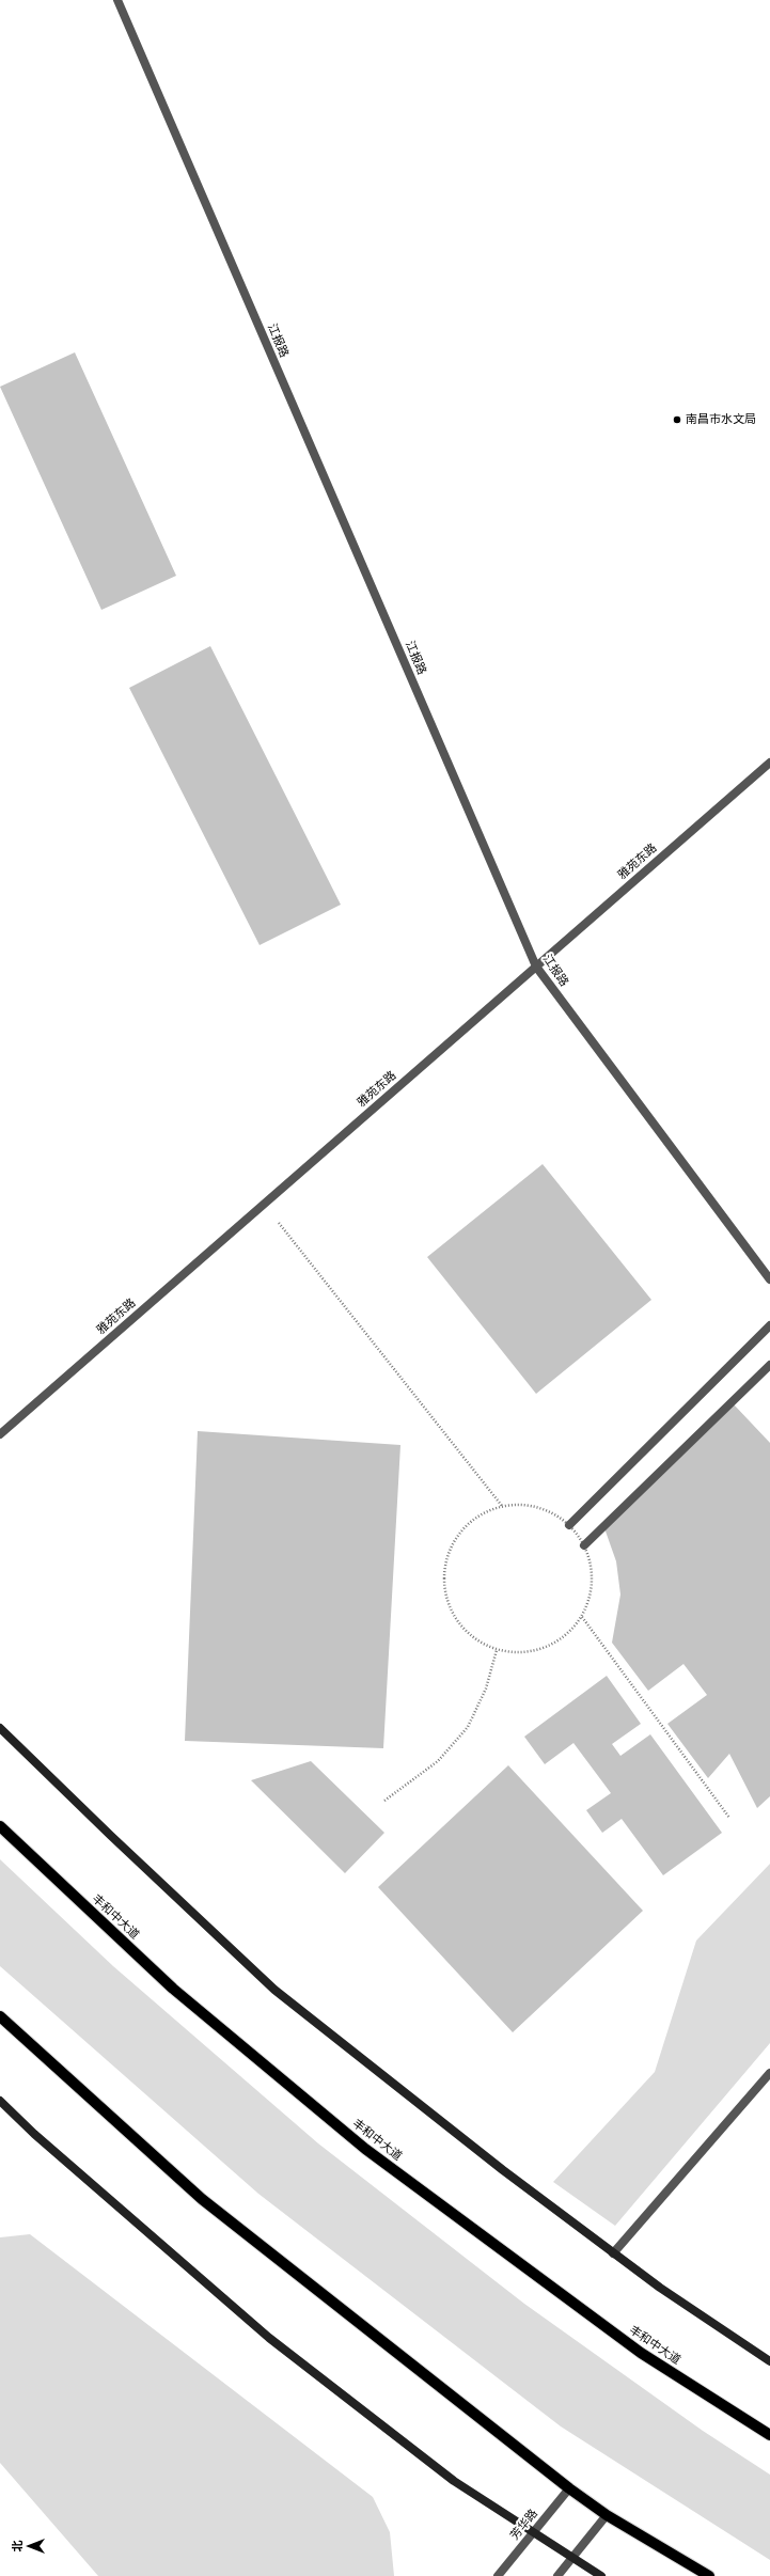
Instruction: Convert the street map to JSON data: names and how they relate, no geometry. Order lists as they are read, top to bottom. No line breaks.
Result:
{"streets":{"main road":["丰和中大道"],"street":["江报路","雅苑东路","芳华路"]},"crossings":[["江报路","雅苑东路"]],"places":["南昌市水文局"],"north":"left"}
